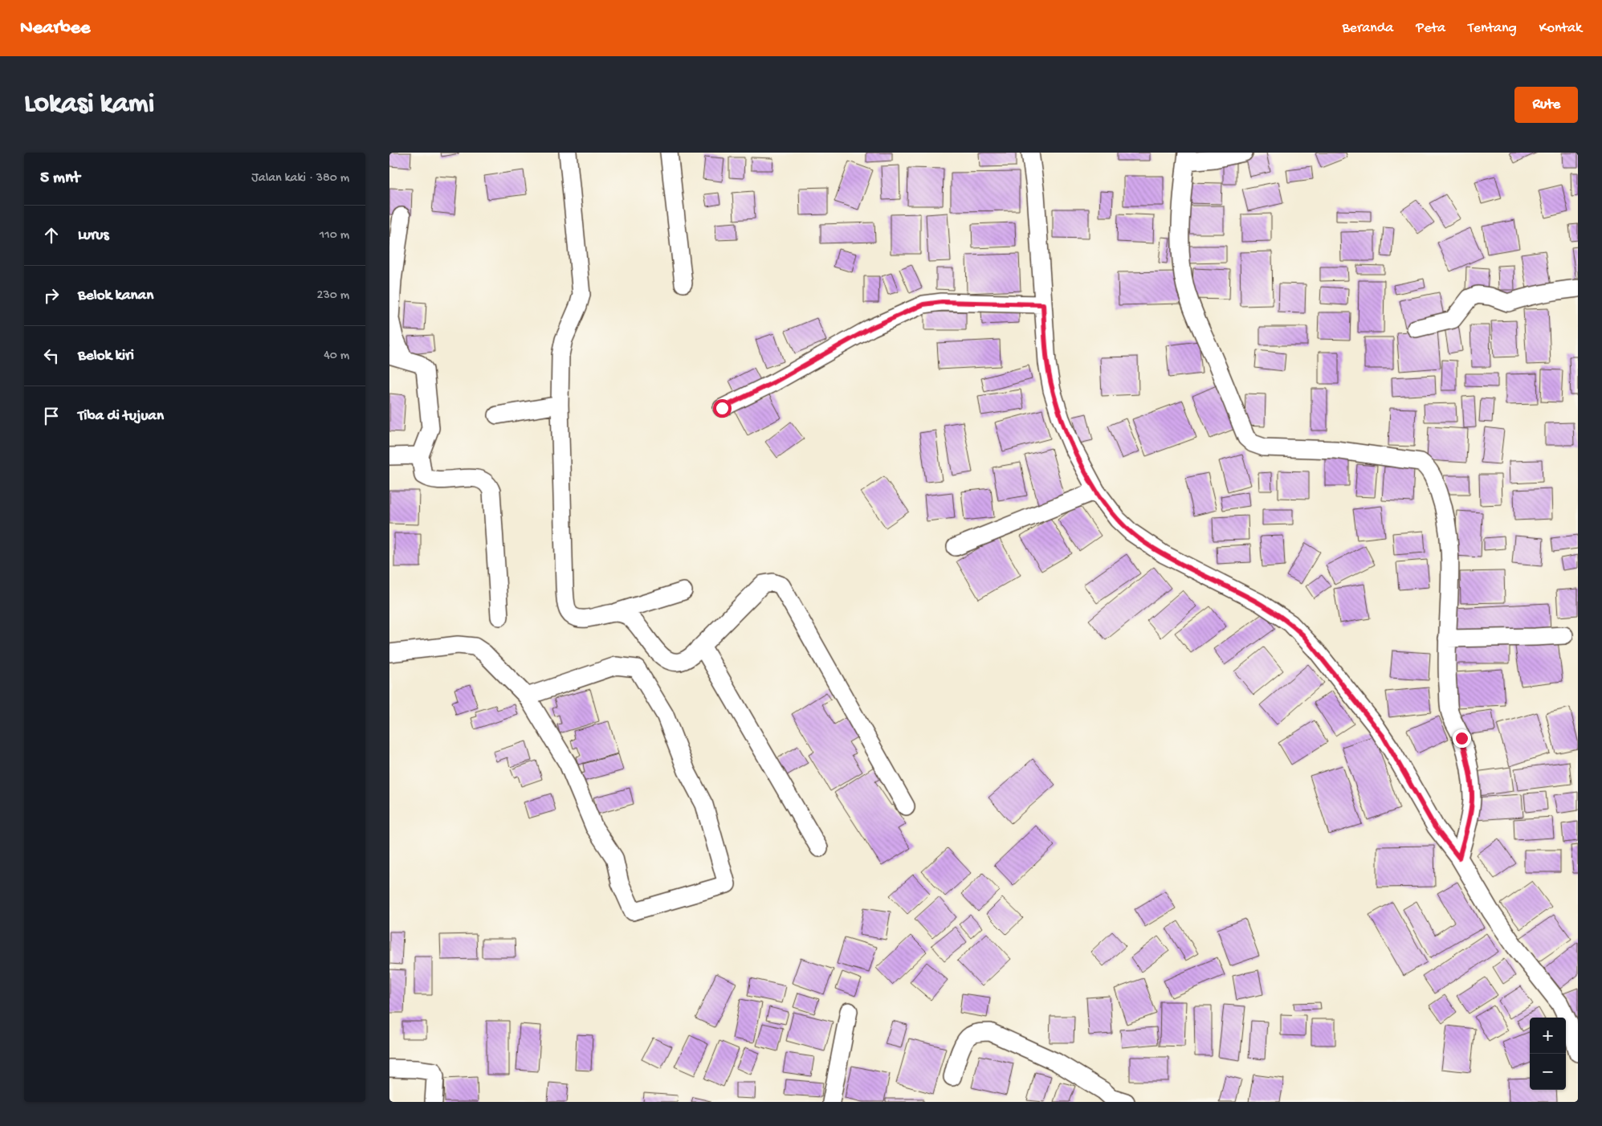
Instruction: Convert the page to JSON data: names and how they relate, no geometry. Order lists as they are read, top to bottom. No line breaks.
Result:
{"page":{"header":"Nearbee","nav":["Beranda","Peta","Tentang","Kontak"],"buttons":"Rute","title":"Lokasi kami","heading":["5 mnt","Jalan kaki · 380 m"],"list":[["Lurus","110 m"],["Belok kanan","230 m"],["Belok kiri","40 m"],"Tiba di tujuan"],"map_buttons":["+","−"]}}
